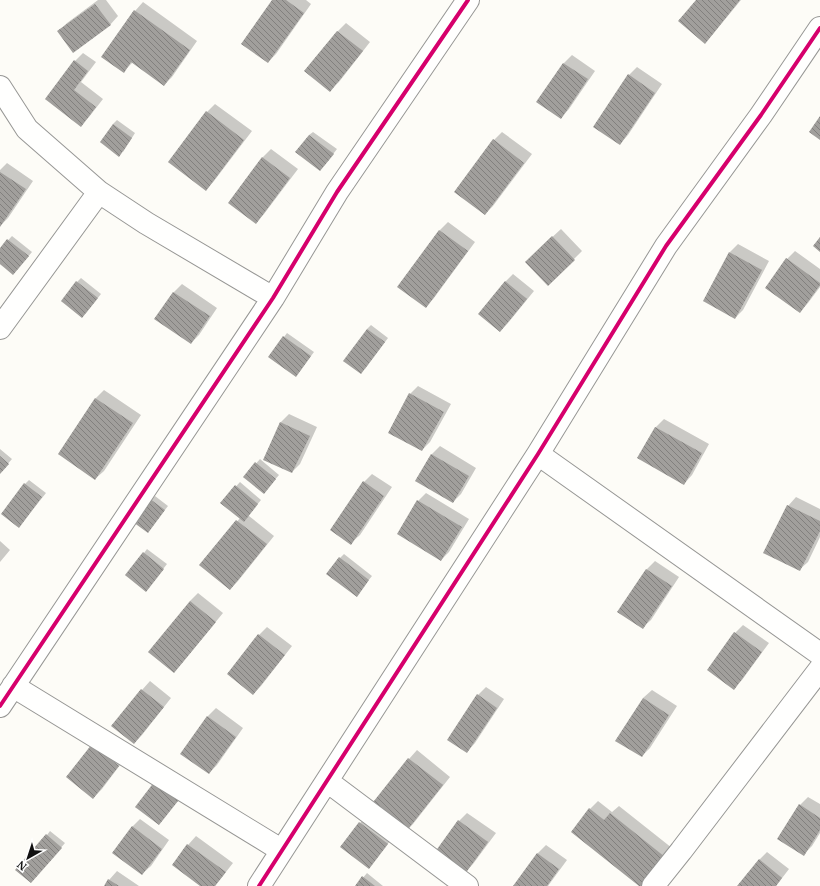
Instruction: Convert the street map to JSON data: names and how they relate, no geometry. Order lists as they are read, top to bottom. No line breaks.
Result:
{"north":"bottom left"}
